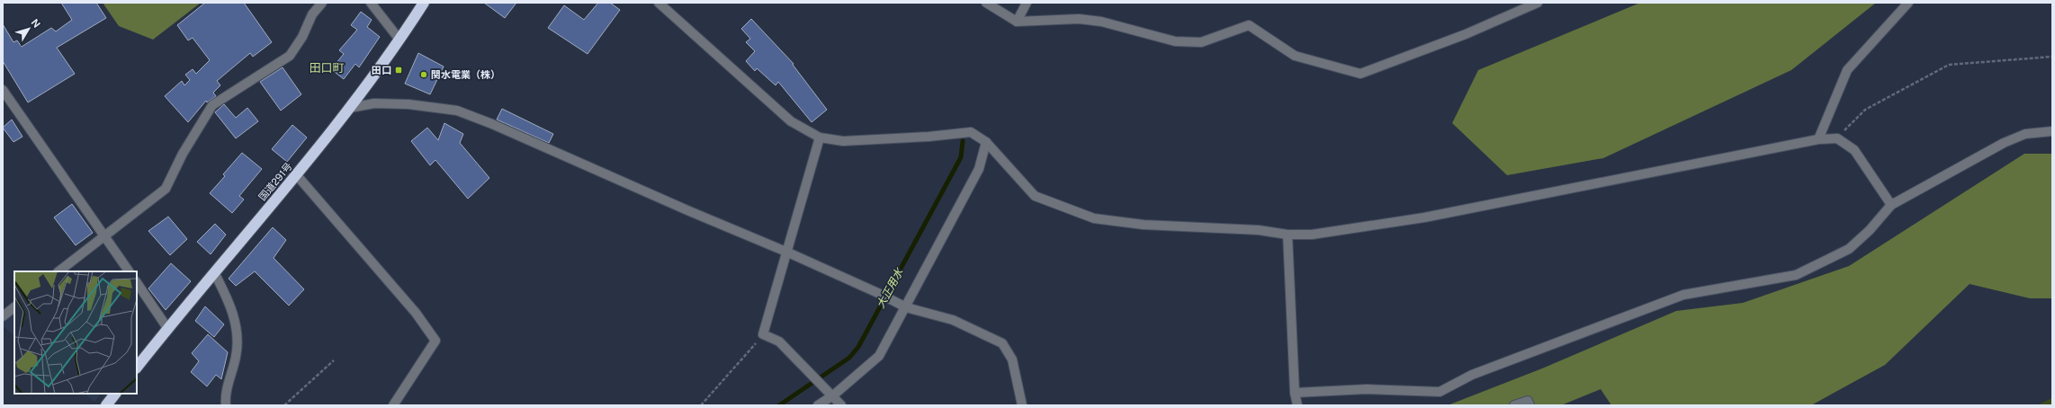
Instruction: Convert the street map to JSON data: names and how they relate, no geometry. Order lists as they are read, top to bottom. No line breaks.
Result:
{"streets":{"highway":["国道291号"]},"districts":["田口町"],"water":["大正用水"],"places":{"transit":["田口"],"other":["関水電業（株）"]},"north":"top right"}
